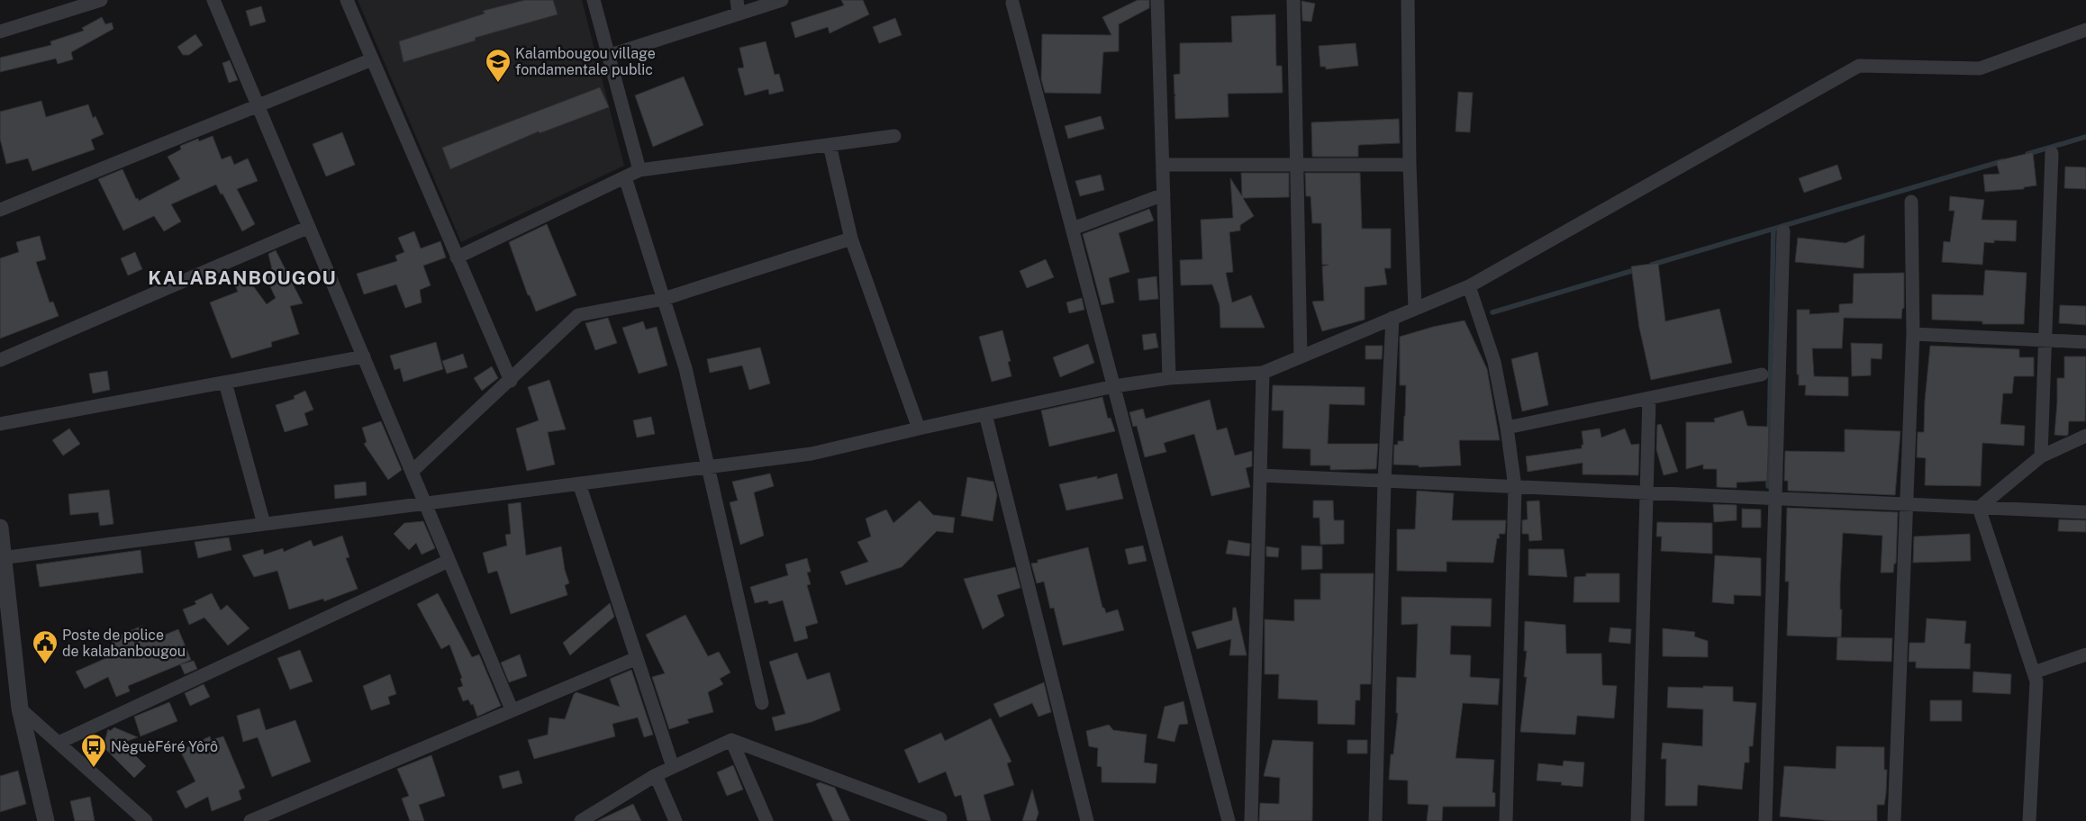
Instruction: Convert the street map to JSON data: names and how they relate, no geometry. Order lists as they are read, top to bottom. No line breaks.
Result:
{"districts":["KALABANBOUGOU"],"places":{"school or university":["Kalambougou village fondamentale public"],"public building":["Poste de police de kalabanbougou"],"bus stop":["NèguèFéré Yôrô"]}}
